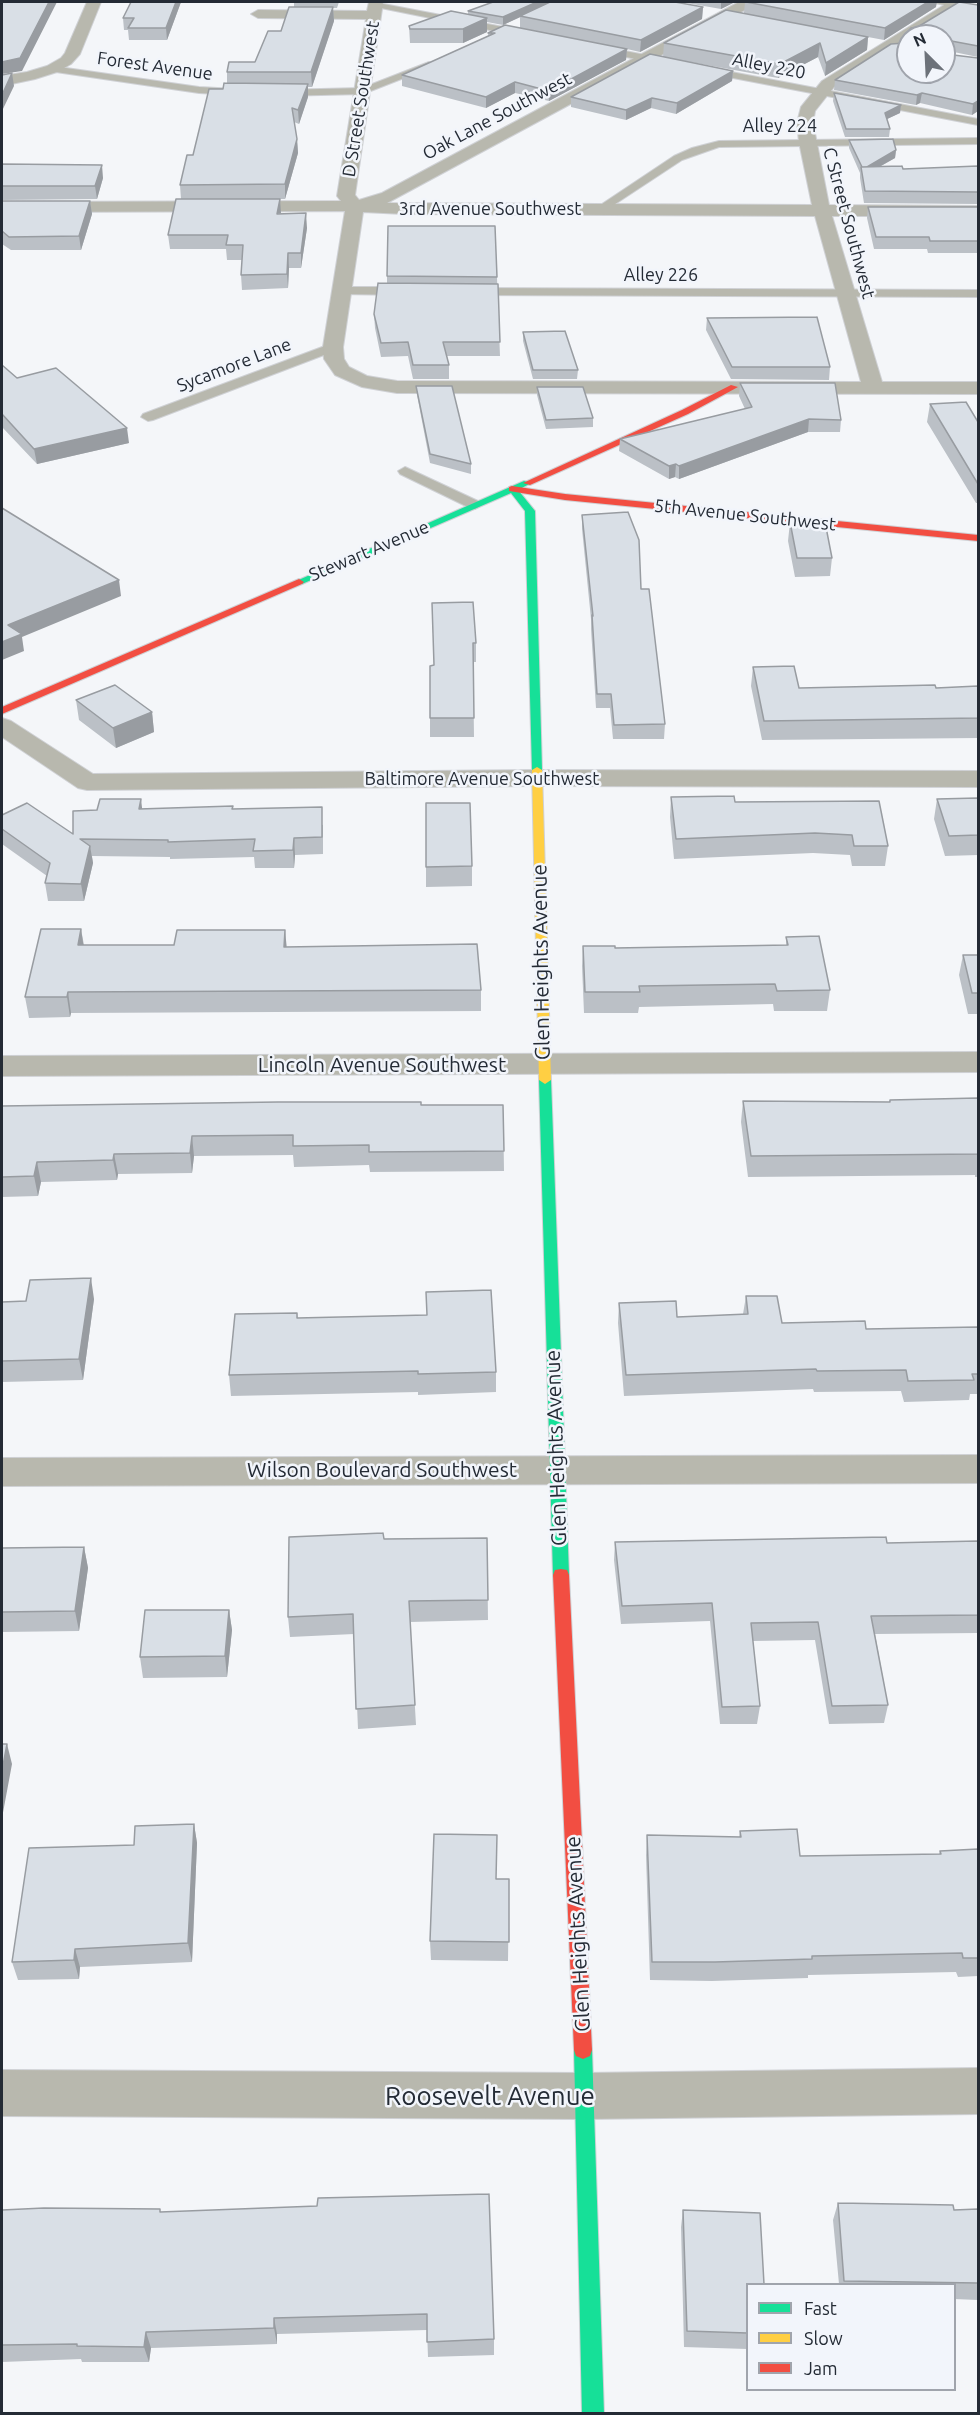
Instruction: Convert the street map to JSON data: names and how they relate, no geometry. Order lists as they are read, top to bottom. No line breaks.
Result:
{"streets":{"street":["D Street Southwest","Oak Lane Southwest","3rd Avenue Southwest","C Street Southwest","5th Avenue Southwest","Stewart Avenue","Baltimore Avenue Southwest","Glen Heights Avenue","Lincoln Avenue Southwest","Wilson Boulevard Southwest","Roosevelt Avenue"],"lane":["Forest Avenue","Alley 220","Alley 224","Alley 226","Sycamore Lane"]},"crossings":[["Forest Avenue","D Street Southwest"],["Alley 220","C Street Southwest"],["D Street Southwest","Oak Lane Southwest"],["D Street Southwest","3rd Avenue Southwest"],["D Street Southwest","Sycamore Lane"],["Oak Lane Southwest","3rd Avenue Southwest"],["Alley 224","3rd Avenue Southwest"],["Alley 224","C Street Southwest"],["3rd Avenue Southwest","C Street Southwest"],["C Street Southwest","Alley 226"],["5th Avenue Southwest","Stewart Avenue"],["5th Avenue Southwest","Glen Heights Avenue"],["Stewart Avenue","Glen Heights Avenue"],["Baltimore Avenue Southwest","Glen Heights Avenue"],["Glen Heights Avenue","Lincoln Avenue Southwest"],["Glen Heights Avenue","Wilson Boulevard Southwest"],["Glen Heights Avenue","Roosevelt Avenue"]],"legend":["Fast","Slow","Jam"],"north":"top left"}
